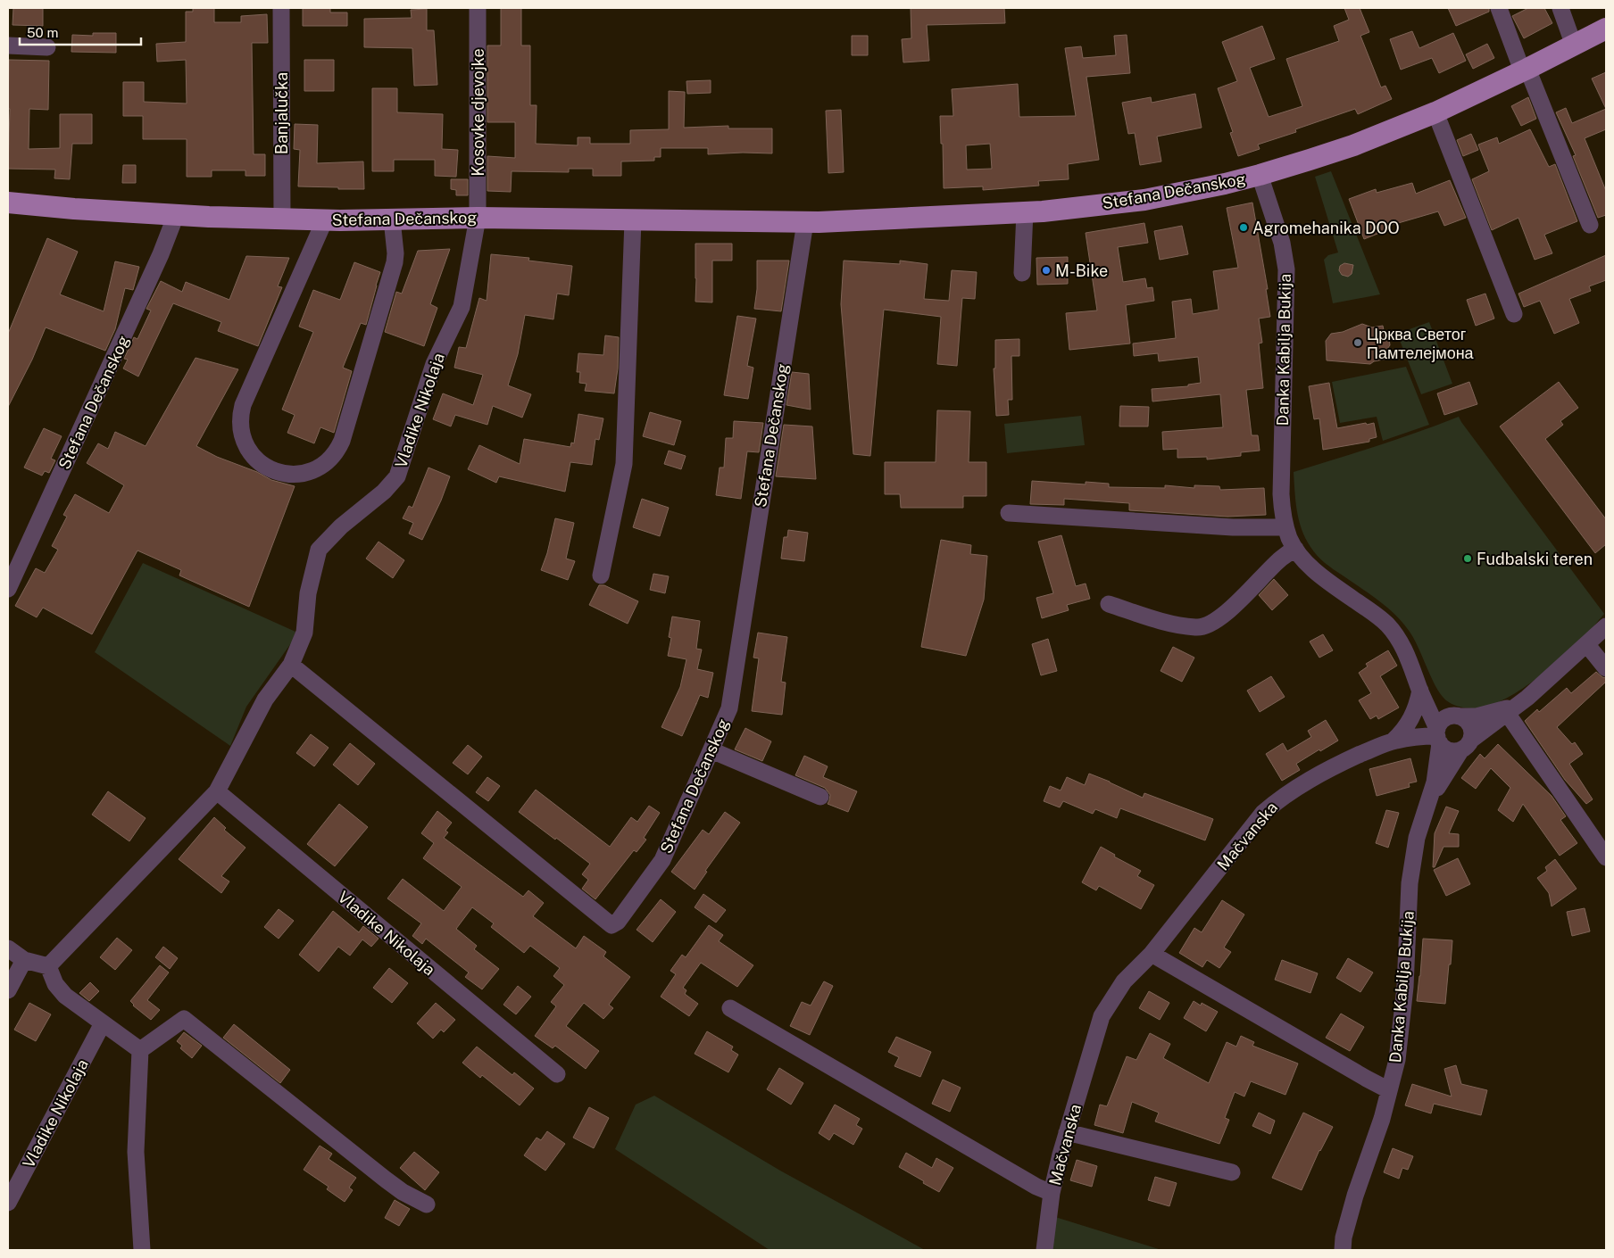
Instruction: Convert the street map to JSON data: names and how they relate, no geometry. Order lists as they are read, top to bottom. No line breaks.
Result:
{"streets":{"main road":["Stefana Dečanskog"],"street":["Kosovke djevojke","Banjalučka","Danka Kabilja Bukija","Vladike Nikolaja","Mačvanska"]},"crossings":[["Kosovke djevojke","Stefana Dečanskog"],["Kosovke djevojke","Vladike Nikolaja"],["Banjalučka","Stefana Dečanskog"],["Stefana Dečanskog","Danka Kabilja Bukija"],["Stefana Dečanskog","Vladike Nikolaja"]],"places":["Agromehanika DOO","M-Bike","Црква Светог Памтелејмона","Fudbalski teren"],"scale_bar":"50 m"}
